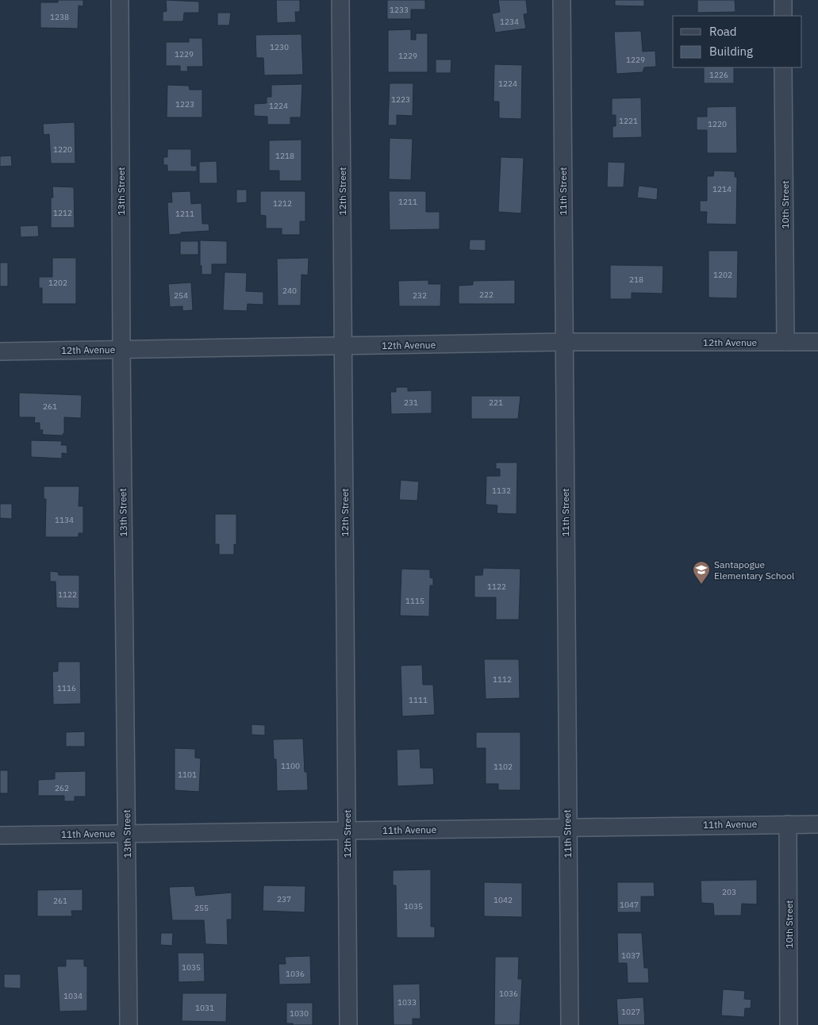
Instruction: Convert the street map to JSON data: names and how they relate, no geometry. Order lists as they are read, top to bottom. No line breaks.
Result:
{"streets":{"street":["13th Street","12th Street","11th Street","10th Street","12th Avenue","11th Avenue"]},"crossings":[["13th Street","12th Avenue"],["13th Street","11th Avenue"],["12th Street","12th Avenue"],["12th Street","11th Avenue"],["11th Street","12th Avenue"],["11th Street","11th Avenue"],["10th Street","12th Avenue"],["10th Street","11th Avenue"]],"places":{"school or university":["Santapogue Elementary School"]},"house_numbers":["1233","1238","1234","1230","1229","1229","1229","1226","1224","1223","1223","1224","1221","1220","1220","1218","1214","1211","1212","1212","1211","1202","218","1202","240","222","254","232","231","221","261","1132","1134","1122","1122","1115","1112","1116","1111","1100","1102","1101","262","203","237","1042","261","1047","1035","255","1037","1035","1036","1036","1034","1033","1031","1027","1030"],"legend":["Road","Building"]}
